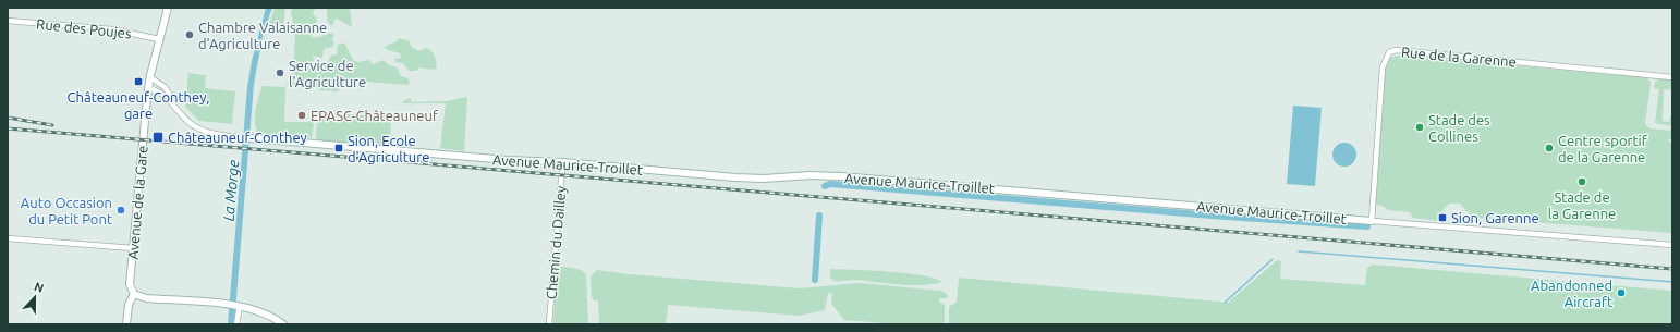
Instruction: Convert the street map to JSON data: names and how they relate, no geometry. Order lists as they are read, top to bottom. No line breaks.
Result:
{"streets":{"street":["Rue des Poujes","Rue de la Garenne","Avenue Maurice-Troillet","Avenue de la Gare","Chemin du Dailley"]},"crossings":[["Rue des Poujes","Avenue de la Gare"],["Rue de la Garenne","Avenue Maurice-Troillet"],["Avenue Maurice-Troillet","Avenue de la Gare"],["Avenue Maurice-Troillet","Chemin du Dailley"]],"water":["La Morge"],"places":{"other":["Chambre Valaisanne d'Agriculture","Service de l'Agriculture","EPASC-Châteauneuf","Stade des Collines","Centre sportif de la Garenne","Stade de la Garenne","Auto Occasion du Petit Pont","Abandonned Aircraft"],"transit":["Châteauneuf-Conthey, gare","Châteauneuf-Conthey","Sion, Ecole d'Agriculture","Sion, Garenne"]},"north":"top"}
